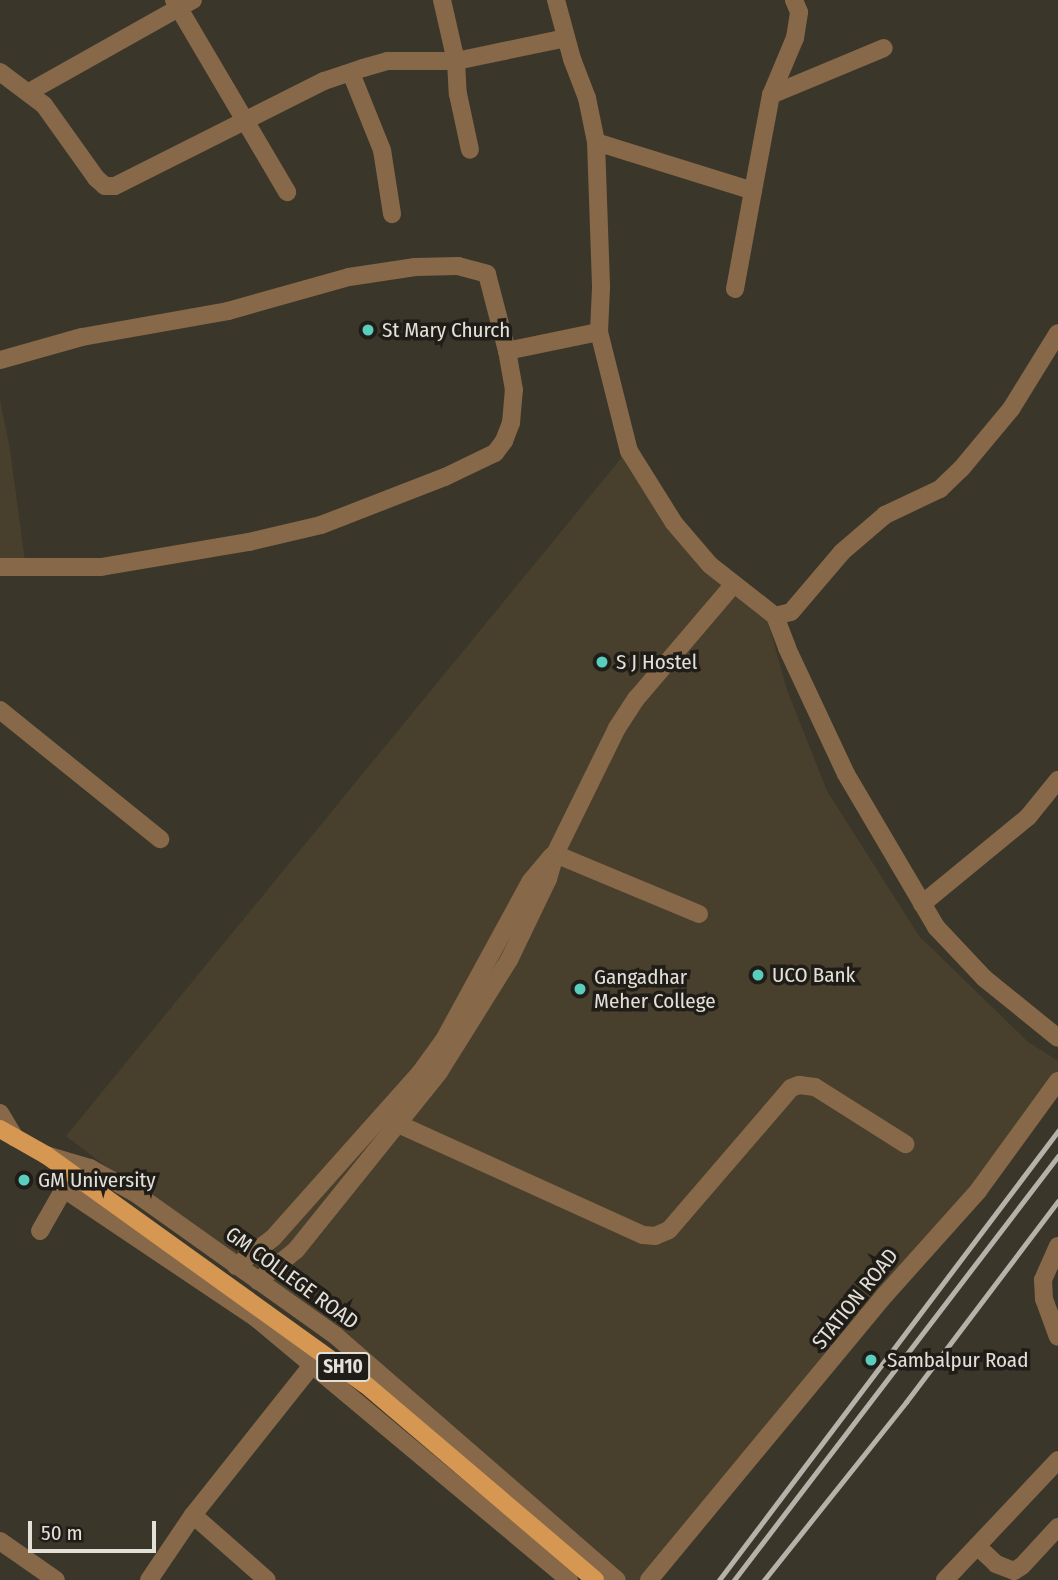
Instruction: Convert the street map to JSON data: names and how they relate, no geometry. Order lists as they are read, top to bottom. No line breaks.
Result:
{"streets":{"main road":["SH10"],"street":["GM COLLEGE ROAD","STATION ROAD"]},"crossings":[["GM COLLEGE ROAD","SH10"]],"places":["St Mary Church","S J Hostel","UCO Bank","Gangadhar Meher College","GM University","Sambalpur Road"],"scale_bar":"50 m"}
